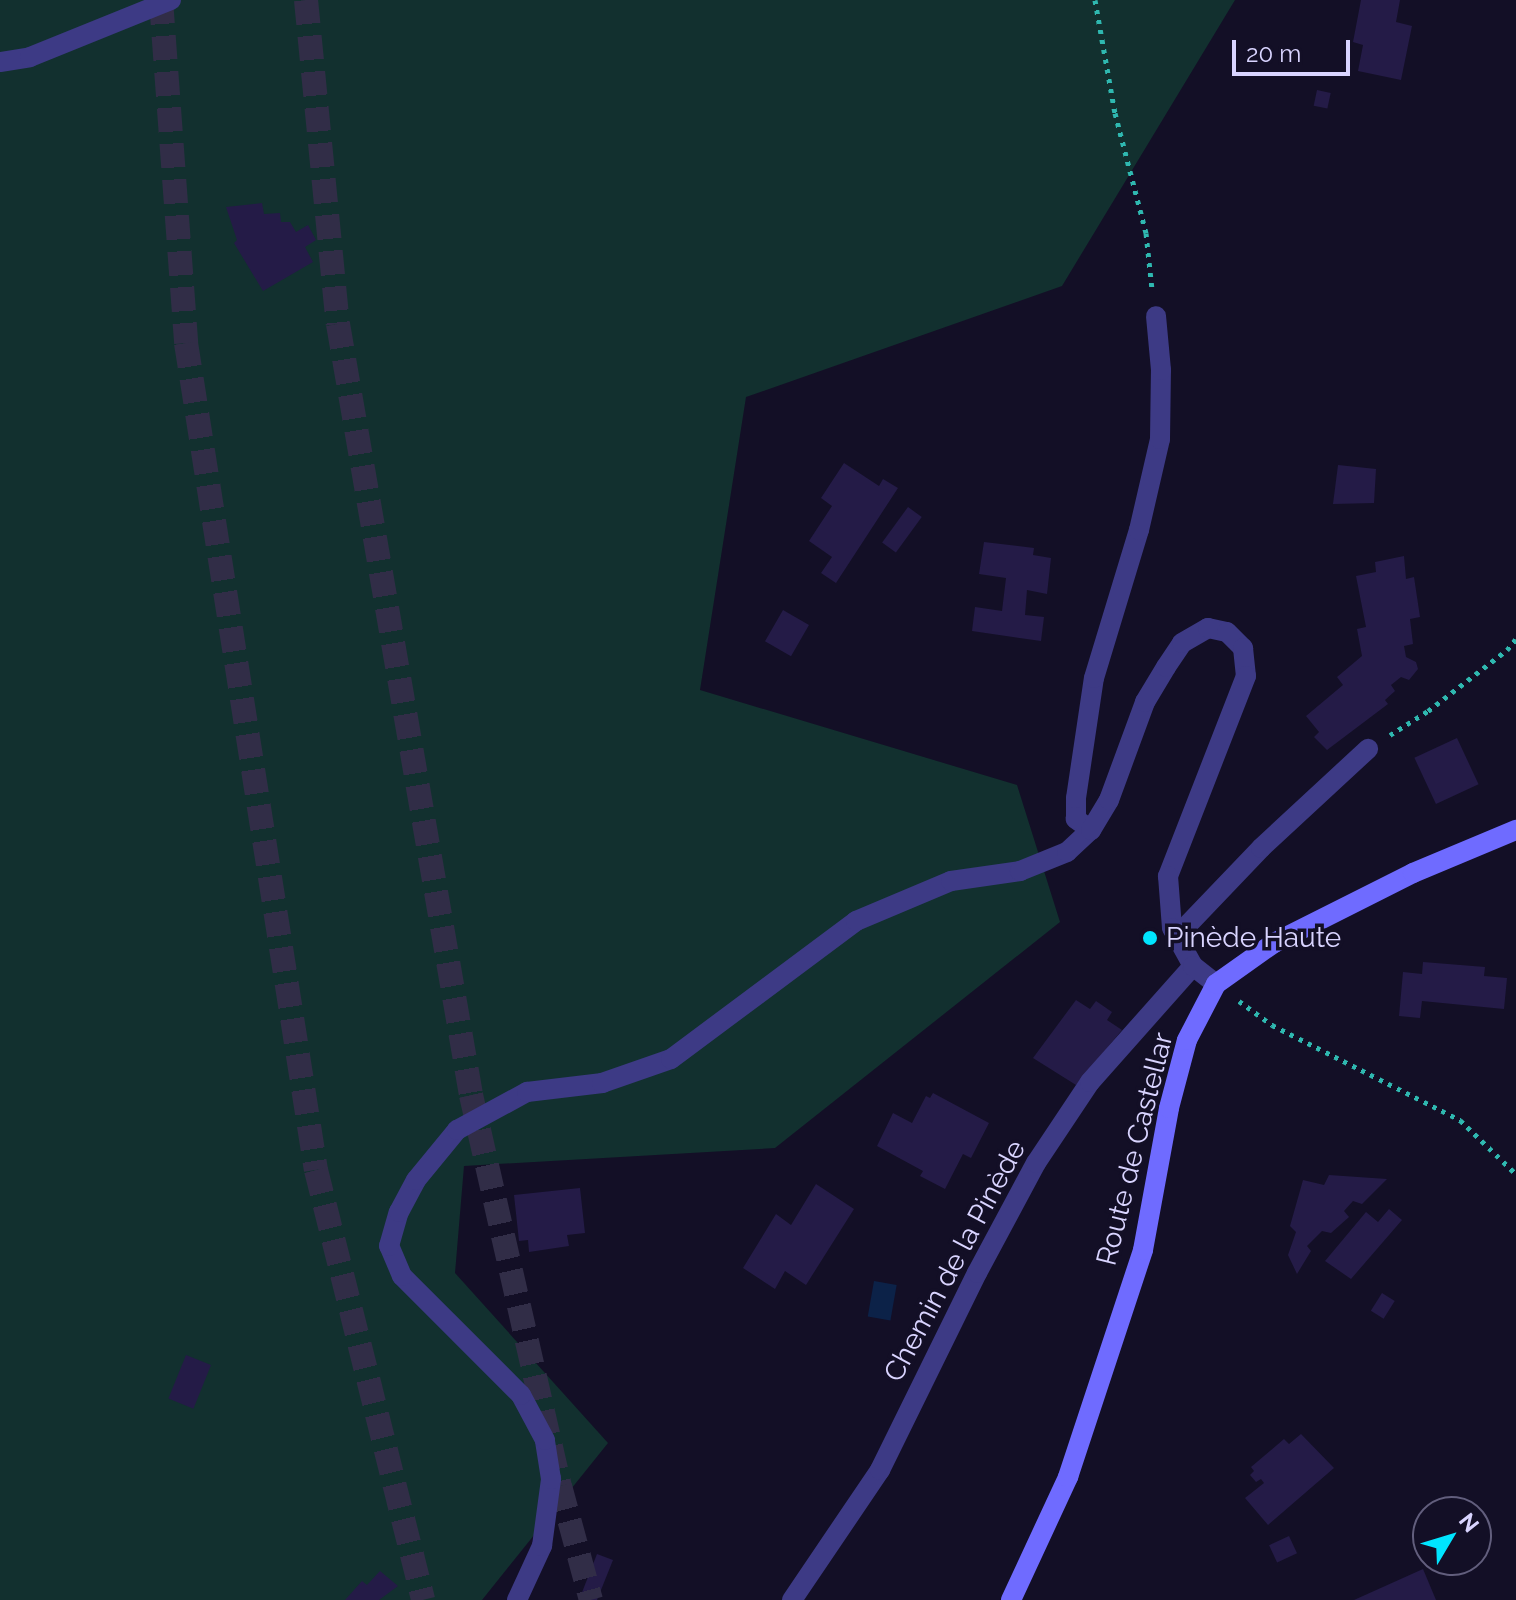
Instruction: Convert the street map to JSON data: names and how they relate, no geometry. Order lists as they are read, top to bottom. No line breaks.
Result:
{"streets":{"street":["Route de Castellar","Chemin de la Pinède"]},"places":["Pinède Haute"],"scale_bar":"20 m","north":"top right"}
